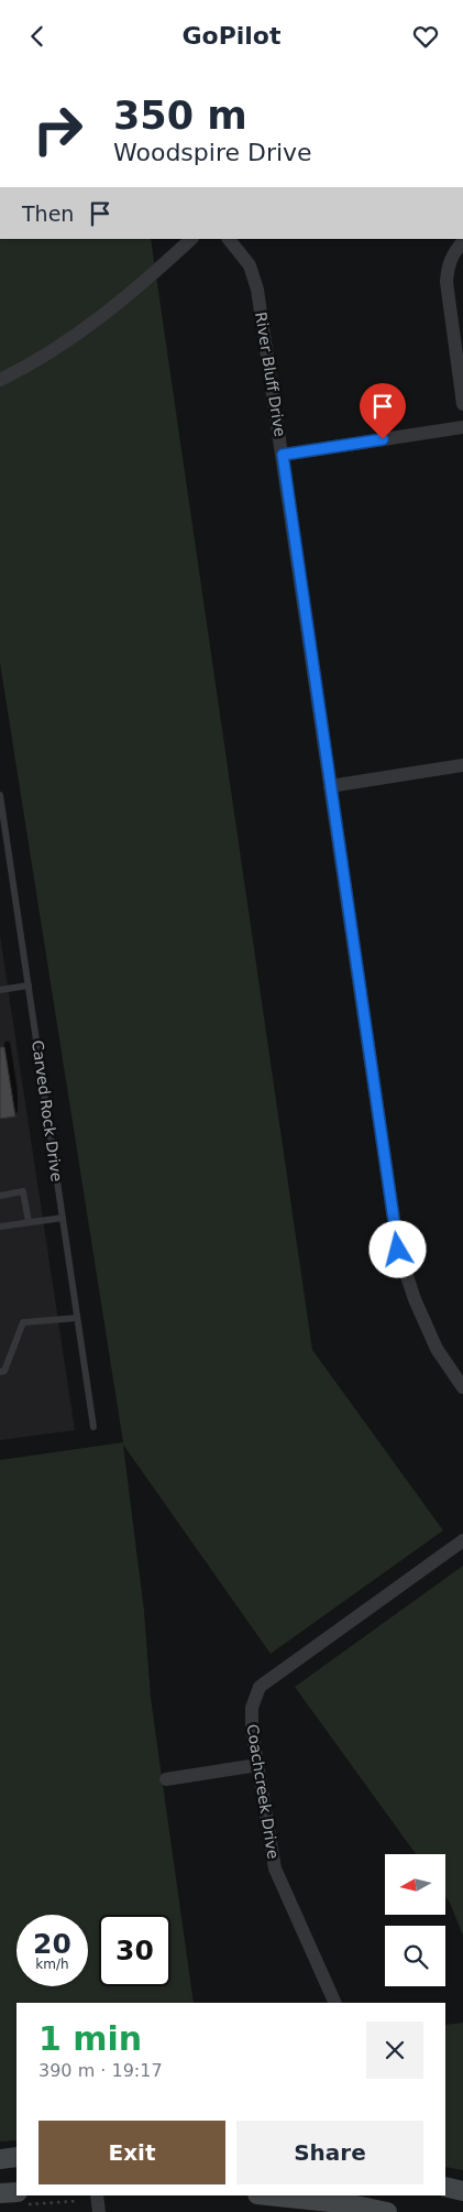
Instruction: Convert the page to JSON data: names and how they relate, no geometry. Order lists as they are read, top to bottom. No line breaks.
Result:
{"streets":{"street":["River Bluff Drive","Coachcreek Drive"],"lane":["Carved Rock Drive"]},"north":"left","page":{"header":"GoPilot","turn":["350 m","Woodspire Drive"],"then":"Then","speed":"20 km/h","limit":"30","heading":["1 min","390 m · 19:17"],"buttons":["Exit","Share"]}}
